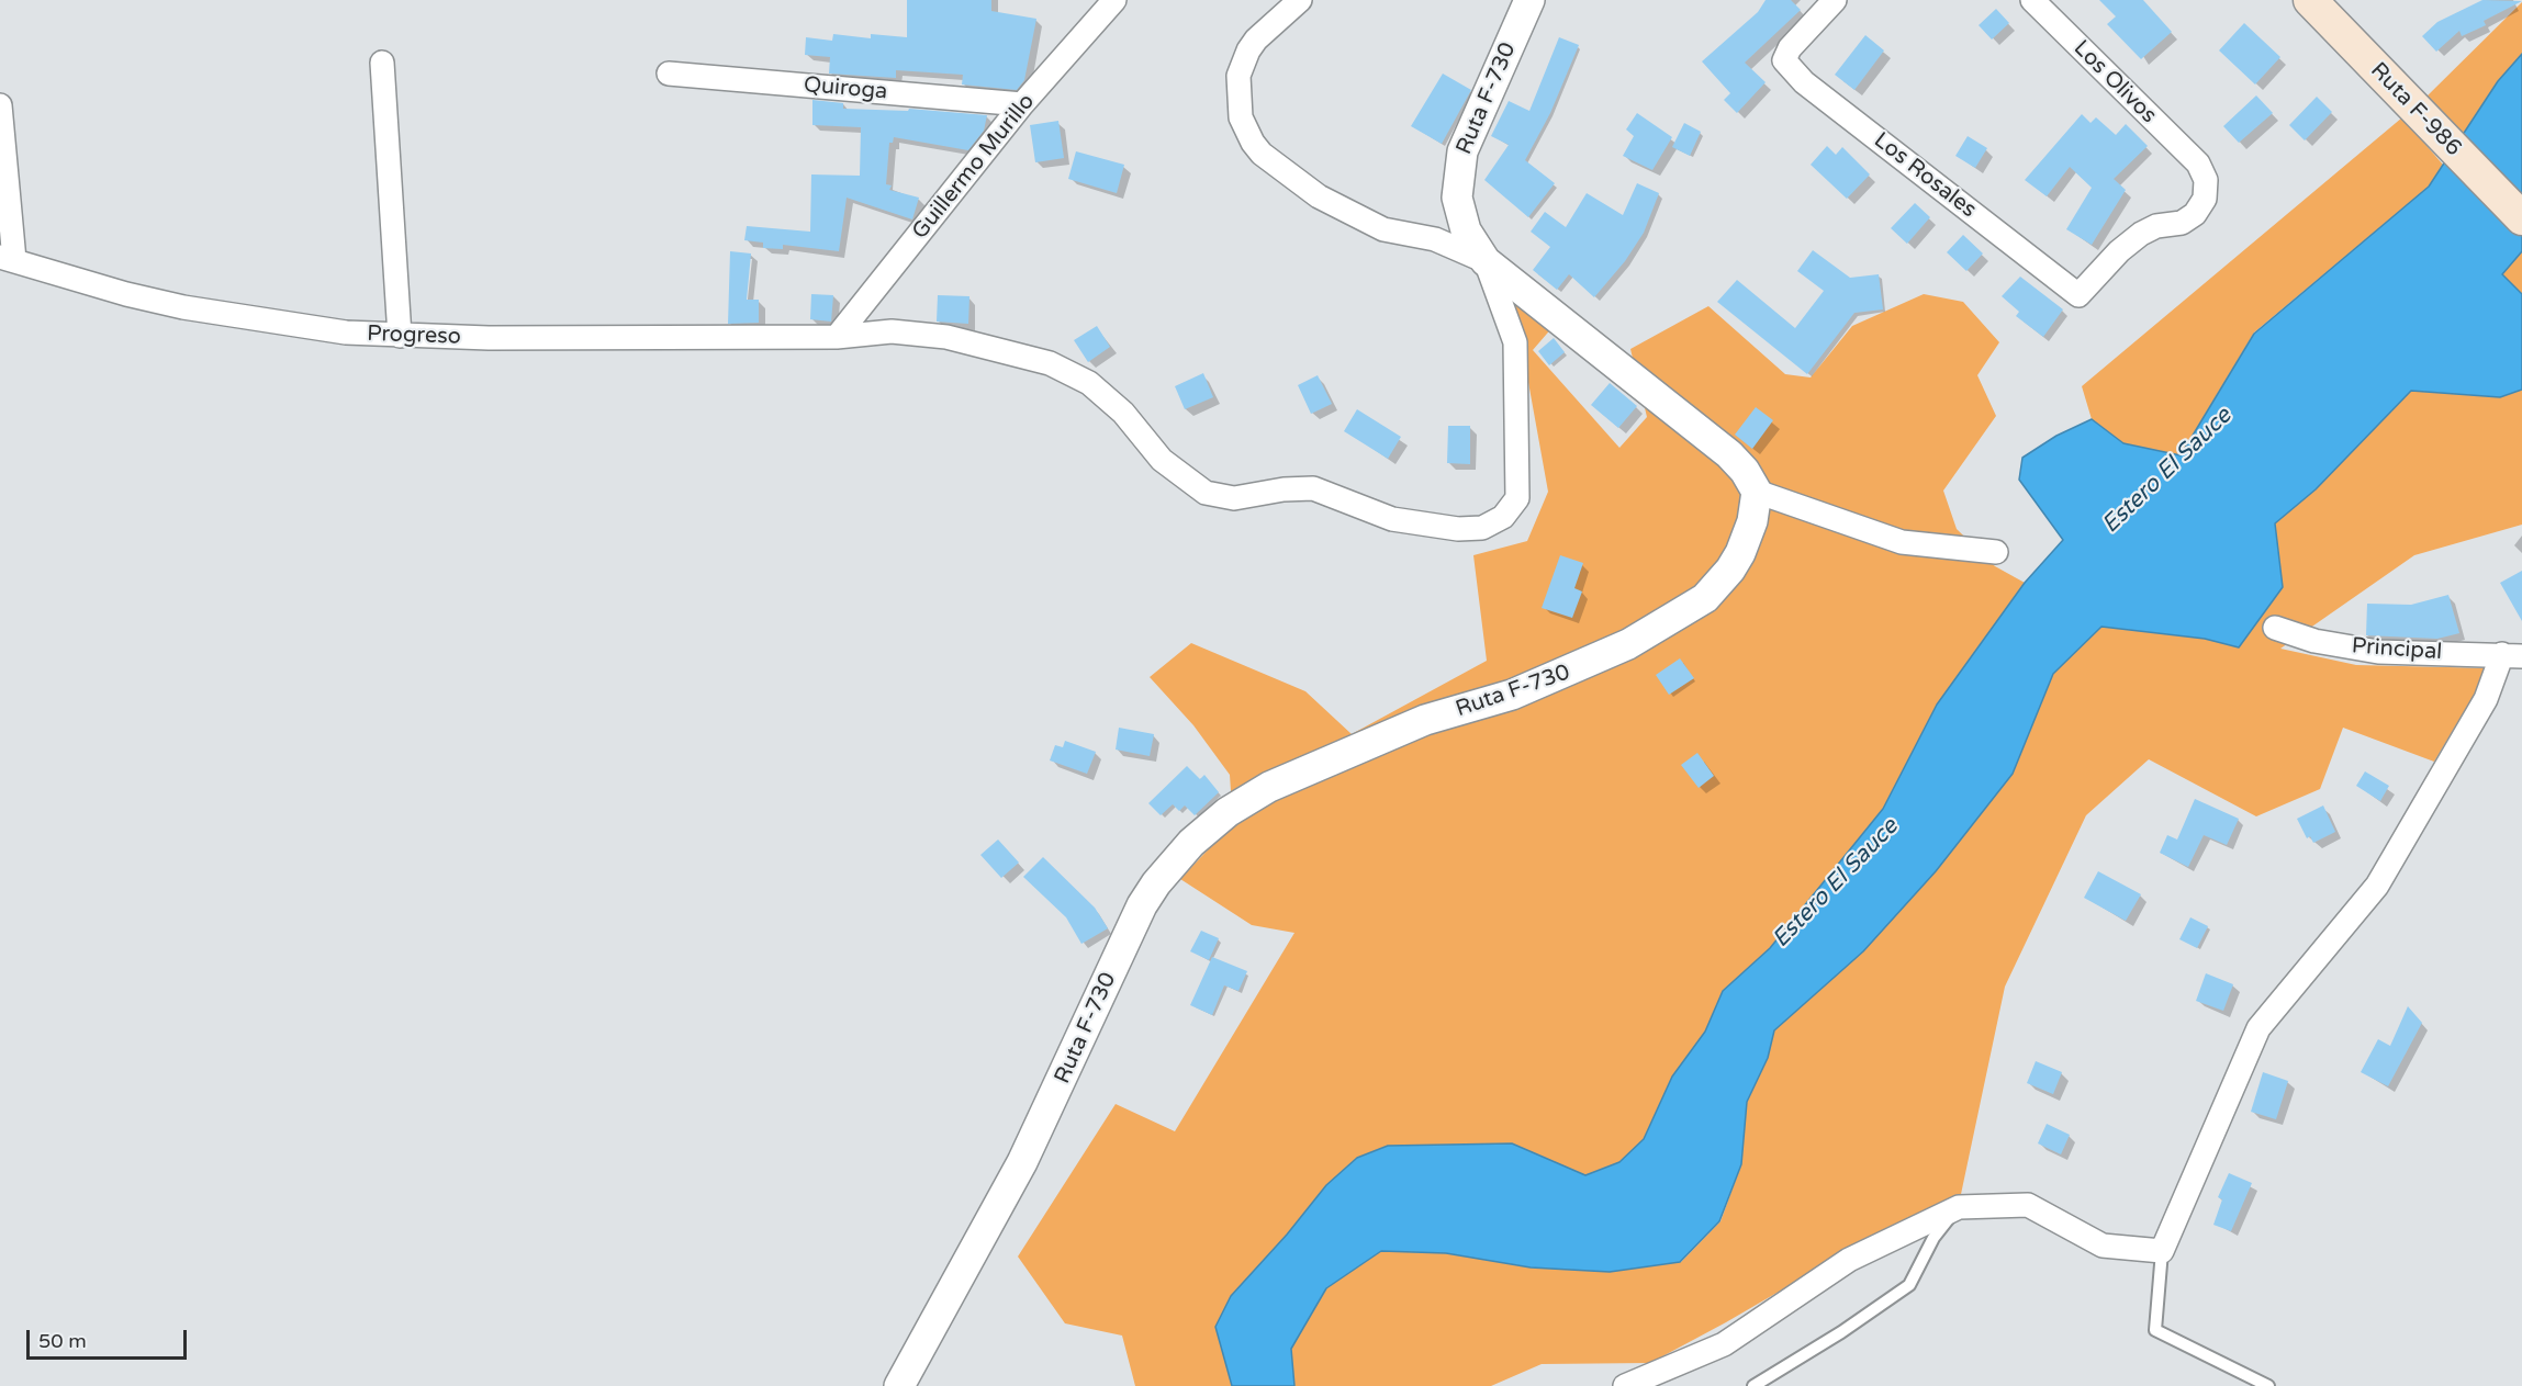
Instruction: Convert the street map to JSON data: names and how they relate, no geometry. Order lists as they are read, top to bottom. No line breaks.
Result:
{"streets":{"main road":["Ruta F-986"],"street":["Los Olivos","Quiroga","Ruta F-730","Guillermo Murillo","Los Rosales","Progreso","Principal"]},"crossings":[["Los Olivos","Los Rosales"],["Quiroga","Guillermo Murillo"],["Ruta F-730","Progreso"],["Guillermo Murillo","Progreso"]],"water":["Estero El Sauce"],"scale_bar":"50 m"}
